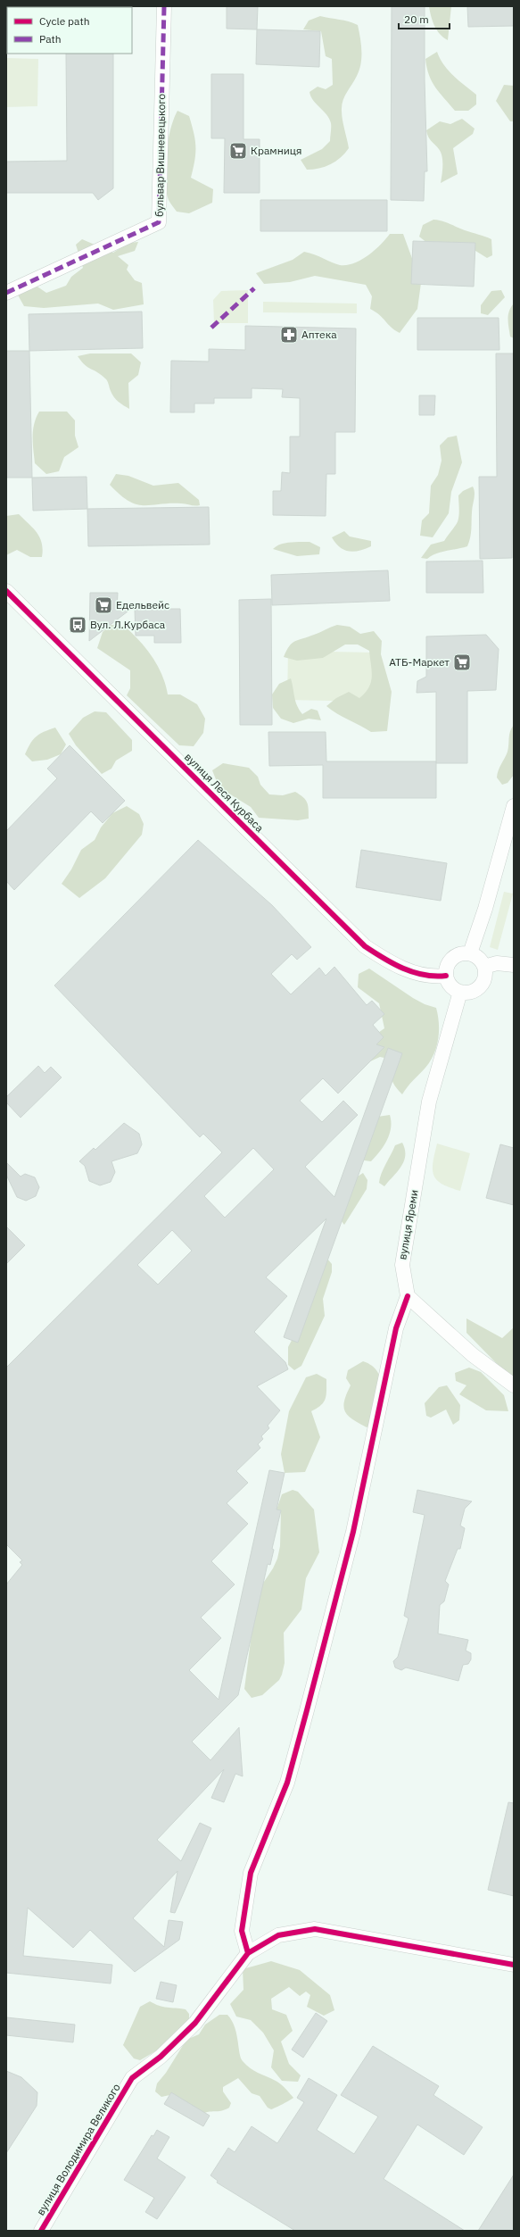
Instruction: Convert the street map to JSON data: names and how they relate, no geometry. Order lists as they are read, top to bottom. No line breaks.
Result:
{"streets":{"street":["бульвар Вишневецького","вулиця Леся Курбаса","вулиця Яреми","вулиця Володимира Великого"]},"crossings":[["вулиця Леся Курбаса","вулиця Яреми"]],"places":{"supermarket":["Крамниця","Едельвейс","АТБ-Маркет"],"pharmacy":["Аптека"],"bus stop":["Вул. Л.Курбаса"]},"legend":["Cycle path","Path"],"scale_bar":"20 m"}
